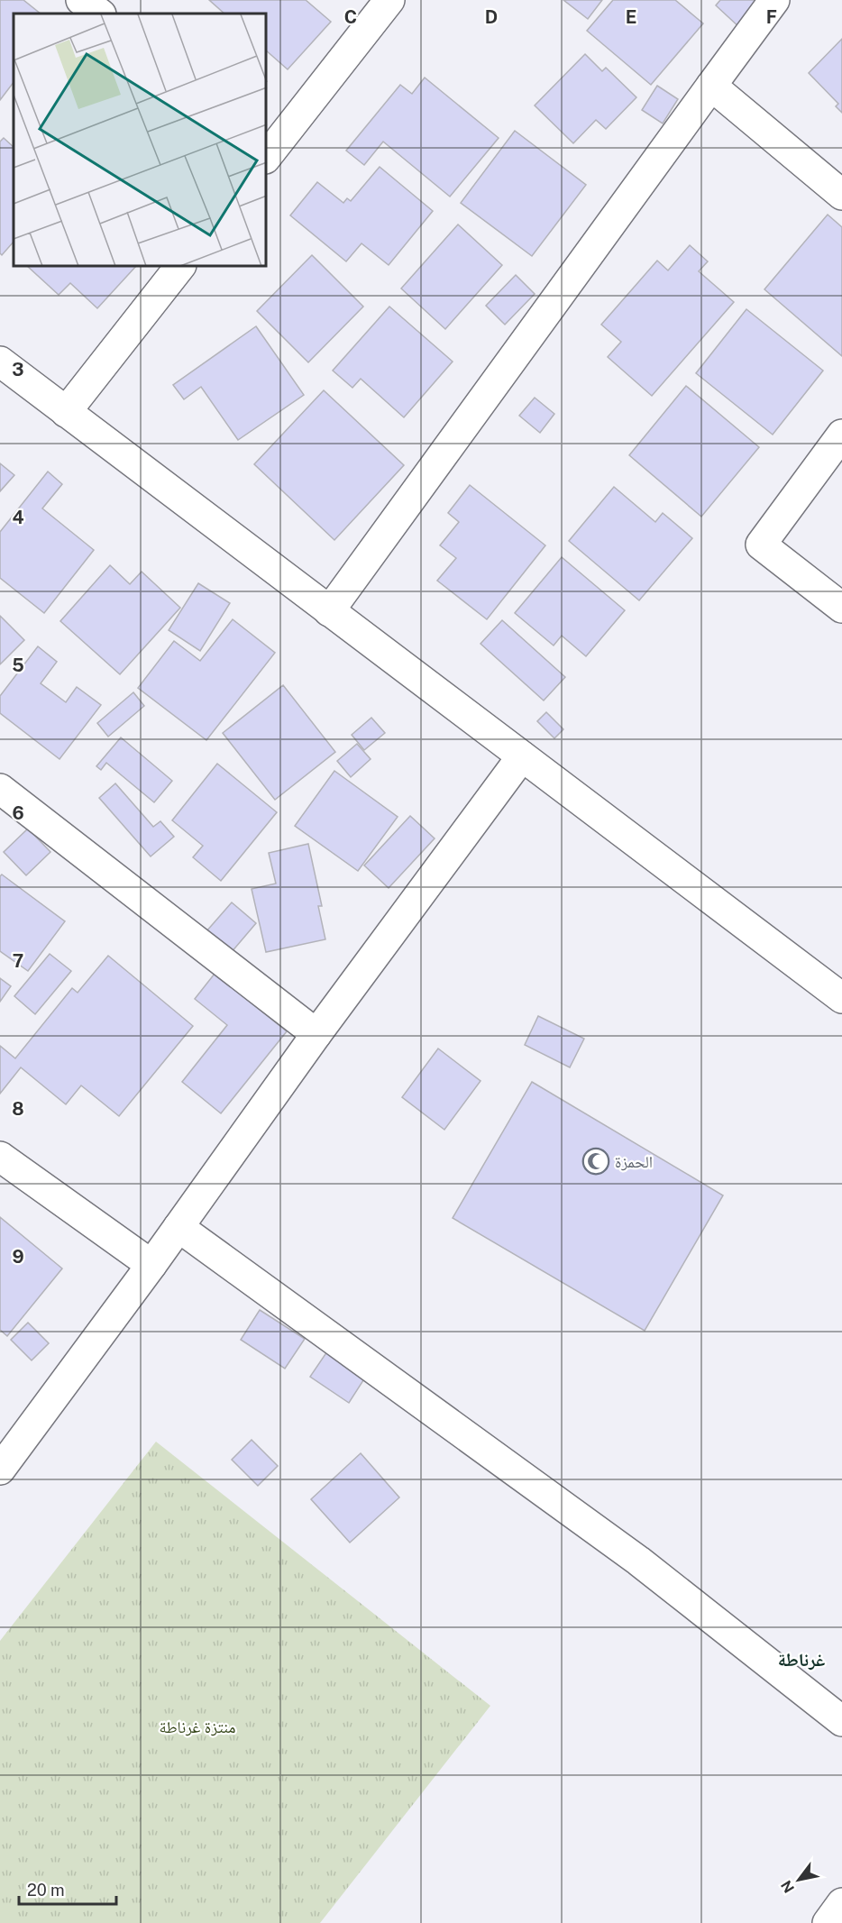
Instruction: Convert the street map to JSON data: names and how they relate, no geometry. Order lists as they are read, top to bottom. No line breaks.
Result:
{"districts":["غرناطة"],"parks":["منتزة غرناطة"],"places":{"mosque":["الحمزة"]},"scale_bar":"20 m","north":"bottom left","grid":{"columns":["C","D","E","F"],"rows":["3","4","5","6","7","8","9"]}}
